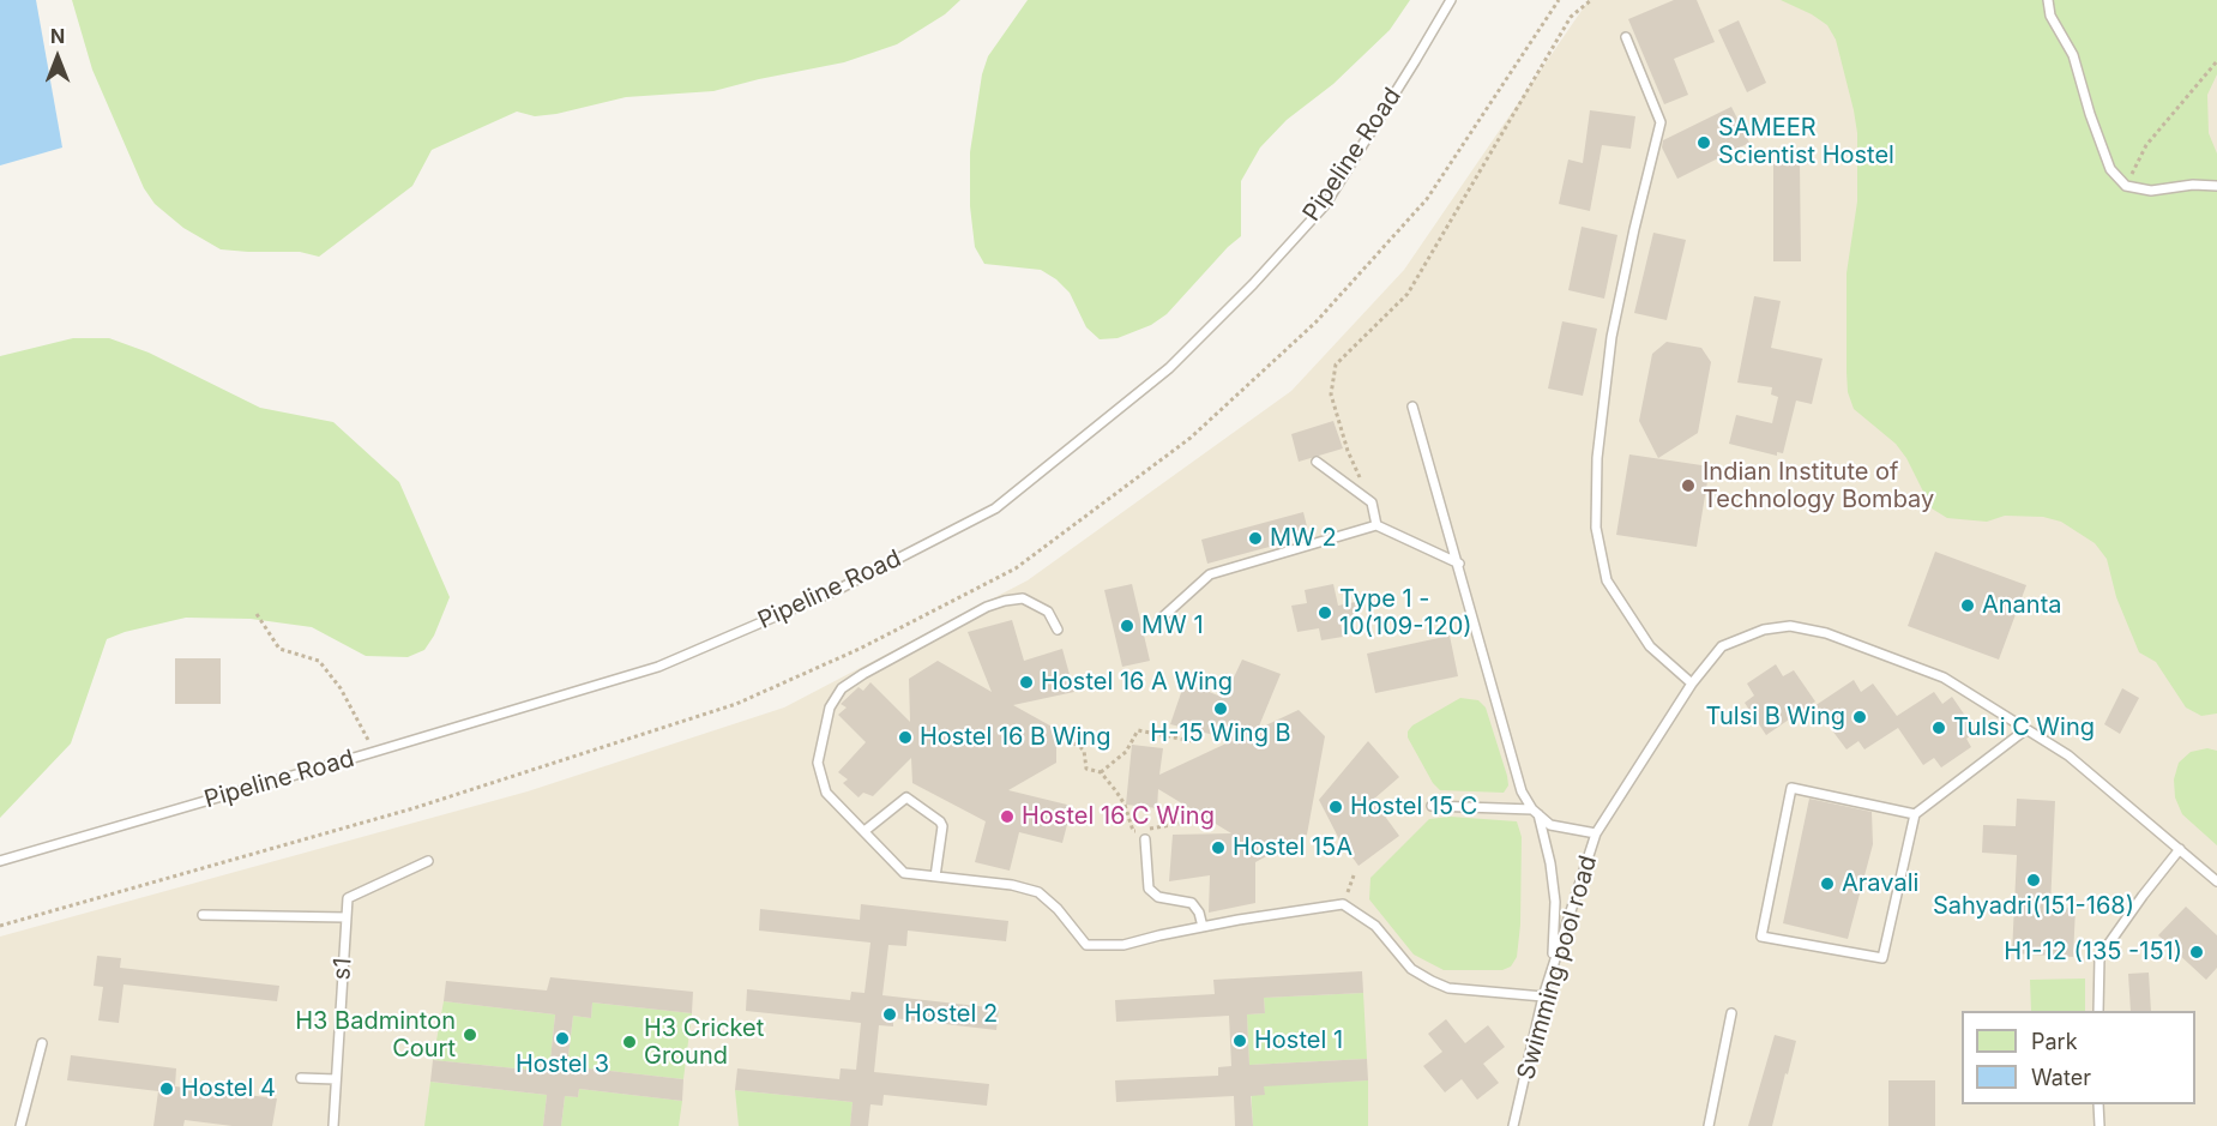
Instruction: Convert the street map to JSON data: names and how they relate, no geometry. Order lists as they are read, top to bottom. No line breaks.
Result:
{"streets":{"lane":["Pipeline Road","Swimming pool road","s1"]},"places":["SAMEER Scientist Hostel","Indian Institute of Technology Bombay","MW 2","Ananta","Type 1 - 10(109-120)","MW 1","Hostel 16 A Wing","H-15 Wing B","Tulsi B Wing","Tulsi C Wing","Hostel 16 B Wing","Hostel 15 C","Hostel 16 C Wing","Hostel 15A","Sahyadri(151-168)","Aravali","H1-12 (135 -151)","Hostel 2","H3 Badminton Court","Hostel 3","Hostel 1","H3 Cricket Ground","Hostel 4"],"legend":["Park","Water"],"north":"top"}
